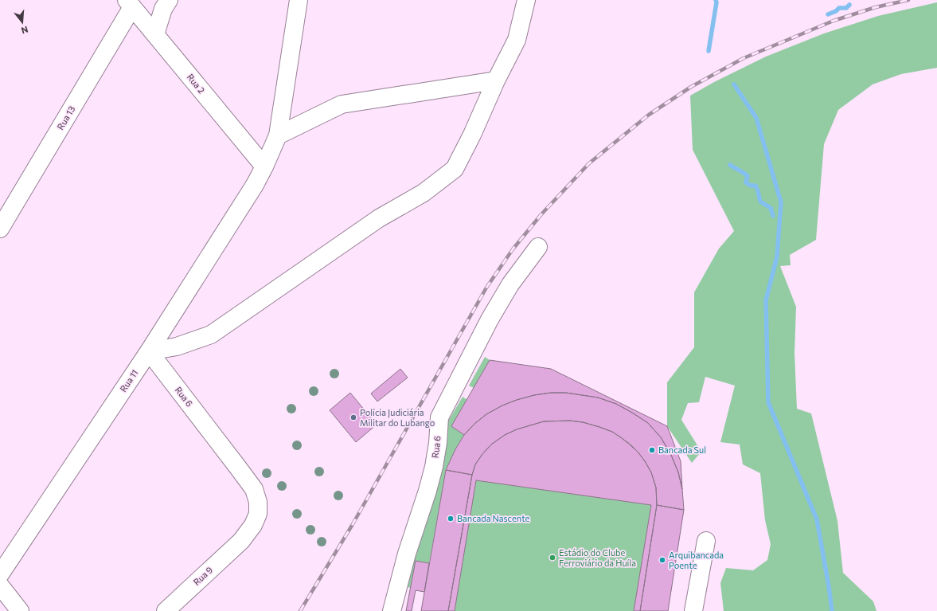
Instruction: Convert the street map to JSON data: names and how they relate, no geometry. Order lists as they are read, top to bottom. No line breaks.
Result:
{"streets":{"street":["Rua 2","Rua 13","Rua 11","Rua 6","Rua 9"]},"crossings":[["Rua 2","Rua 13"],["Rua 2","Rua 11"],["Rua 11","Rua 6"],["Rua 6","Rua 9"]],"places":["Polícia Judiciária Militar do Lubango","Bancada Sul","Bancada Nascente","Estádio do Clube Ferroviário da Huíla","Arquibancada Poente"],"north":"bottom"}
